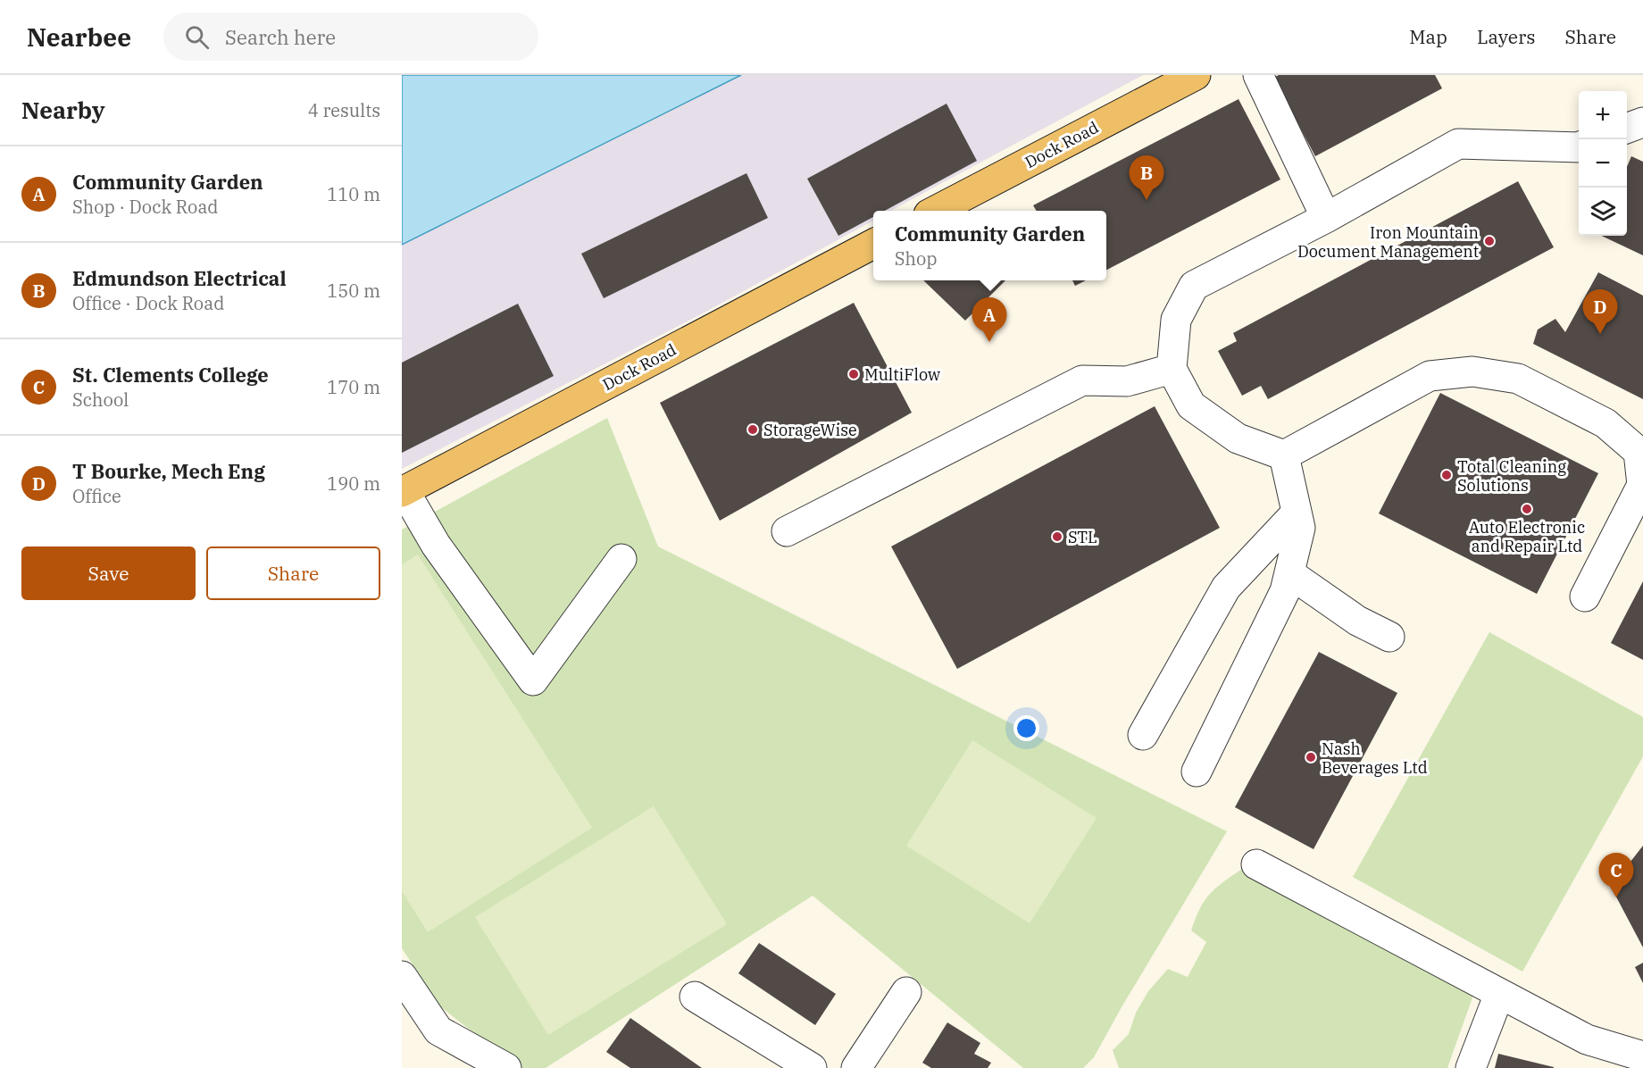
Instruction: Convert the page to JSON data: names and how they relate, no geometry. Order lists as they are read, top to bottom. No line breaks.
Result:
{"streets":{"main road":["Dock Road"]},"places":["Iron Mountain Document Management","MultiFlow","StorageWise","Total Cleaning Solutions","Auto Electronic and Repair Ltd","STL","Nash Beverages Ltd"],"page":{"header":"Nearbee","search":"Search here","nav":["Map","Layers","Share"],"heading":["Nearby","4 results"],"map_buttons":["+","−"],"list":[{"mark":"A","name":"Community Garden","note":"Shop · Dock Road","value":"110 m"},{"mark":"B","name":"Edmundson Electrical","note":"Office · Dock Road","value":"150 m"},{"mark":"C","name":"St. Clements College","note":"School","value":"170 m"},{"mark":"D","name":"T Bourke, Mech Eng","note":"Office","value":"190 m"}],"pins":["B","D","A","C"],"popup":["Community Garden","Shop"],"buttons":["Save","Share"]}}
